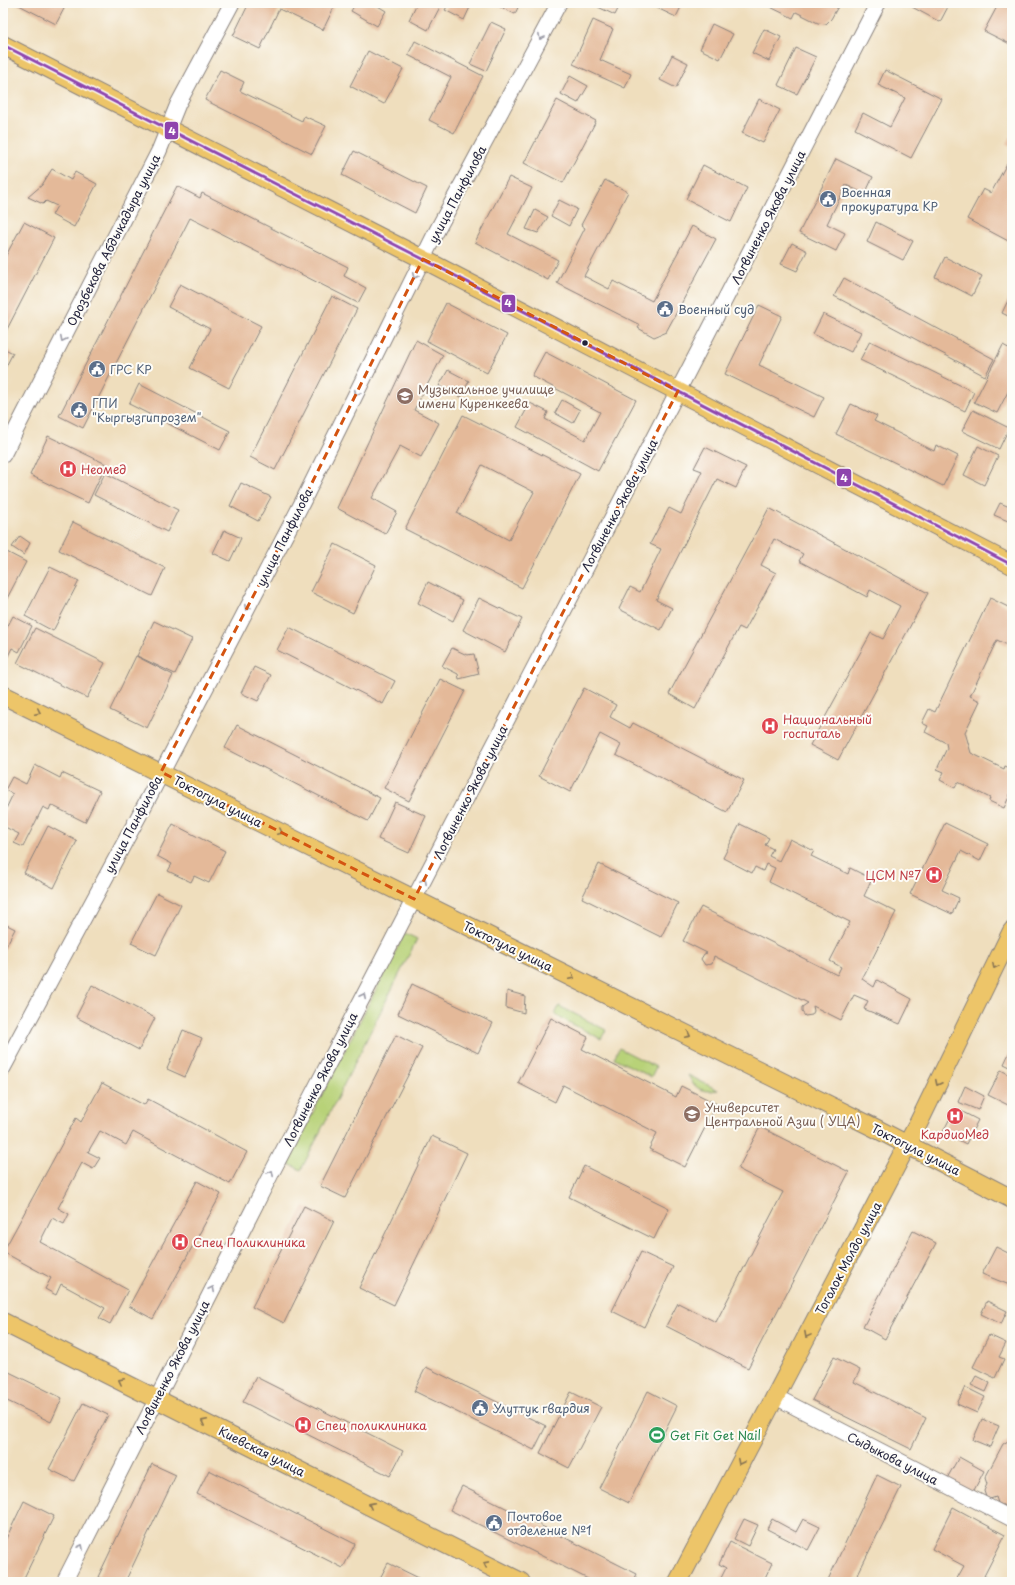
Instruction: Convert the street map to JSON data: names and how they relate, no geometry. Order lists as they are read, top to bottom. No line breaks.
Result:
{"streets":{"main road":["Токтогула улица","Тоголок Молдо улица","Киевская улица"],"street":["улица Панфилова","Логвиненко Якова улица","Орозбекова Абдыкадыра улица","Сыдыкова улица"]},"crossings":[["улица Панфилова","Токтогула улица"],["Логвиненко Якова улица","Токтогула улица"],["Логвиненко Якова улица","Киевская улица"],["Токтогула улица","Тоголок Молдо улица"],["Тоголок Молдо улица","Сыдыкова улица"]],"one_way":["улица Панфилова","Логвиненко Якова улица","Орозбекова Абдыкадыра улица","Токтогула улица","Тоголок Молдо улица","Киевская улица"],"places":{"public building":["Военная прокуратура КР","Военный суд","ГРС КР","ГПИ \"Кыргызгипрозем\"","Улуттук гвардия","Почтовое отделение №1"],"school or university":["Музыкальное училище имени Куренкеева","Университет Центральной Азии ( УЦА)"],"hospital":["Неомед","Национальный госпиталь","ЦСМ №7","КардиоМед","Спец Поликлиника","Спец поликлиника"],"sports":["Get Fit Get Nail"]},"lines":["transit line 4"]}
